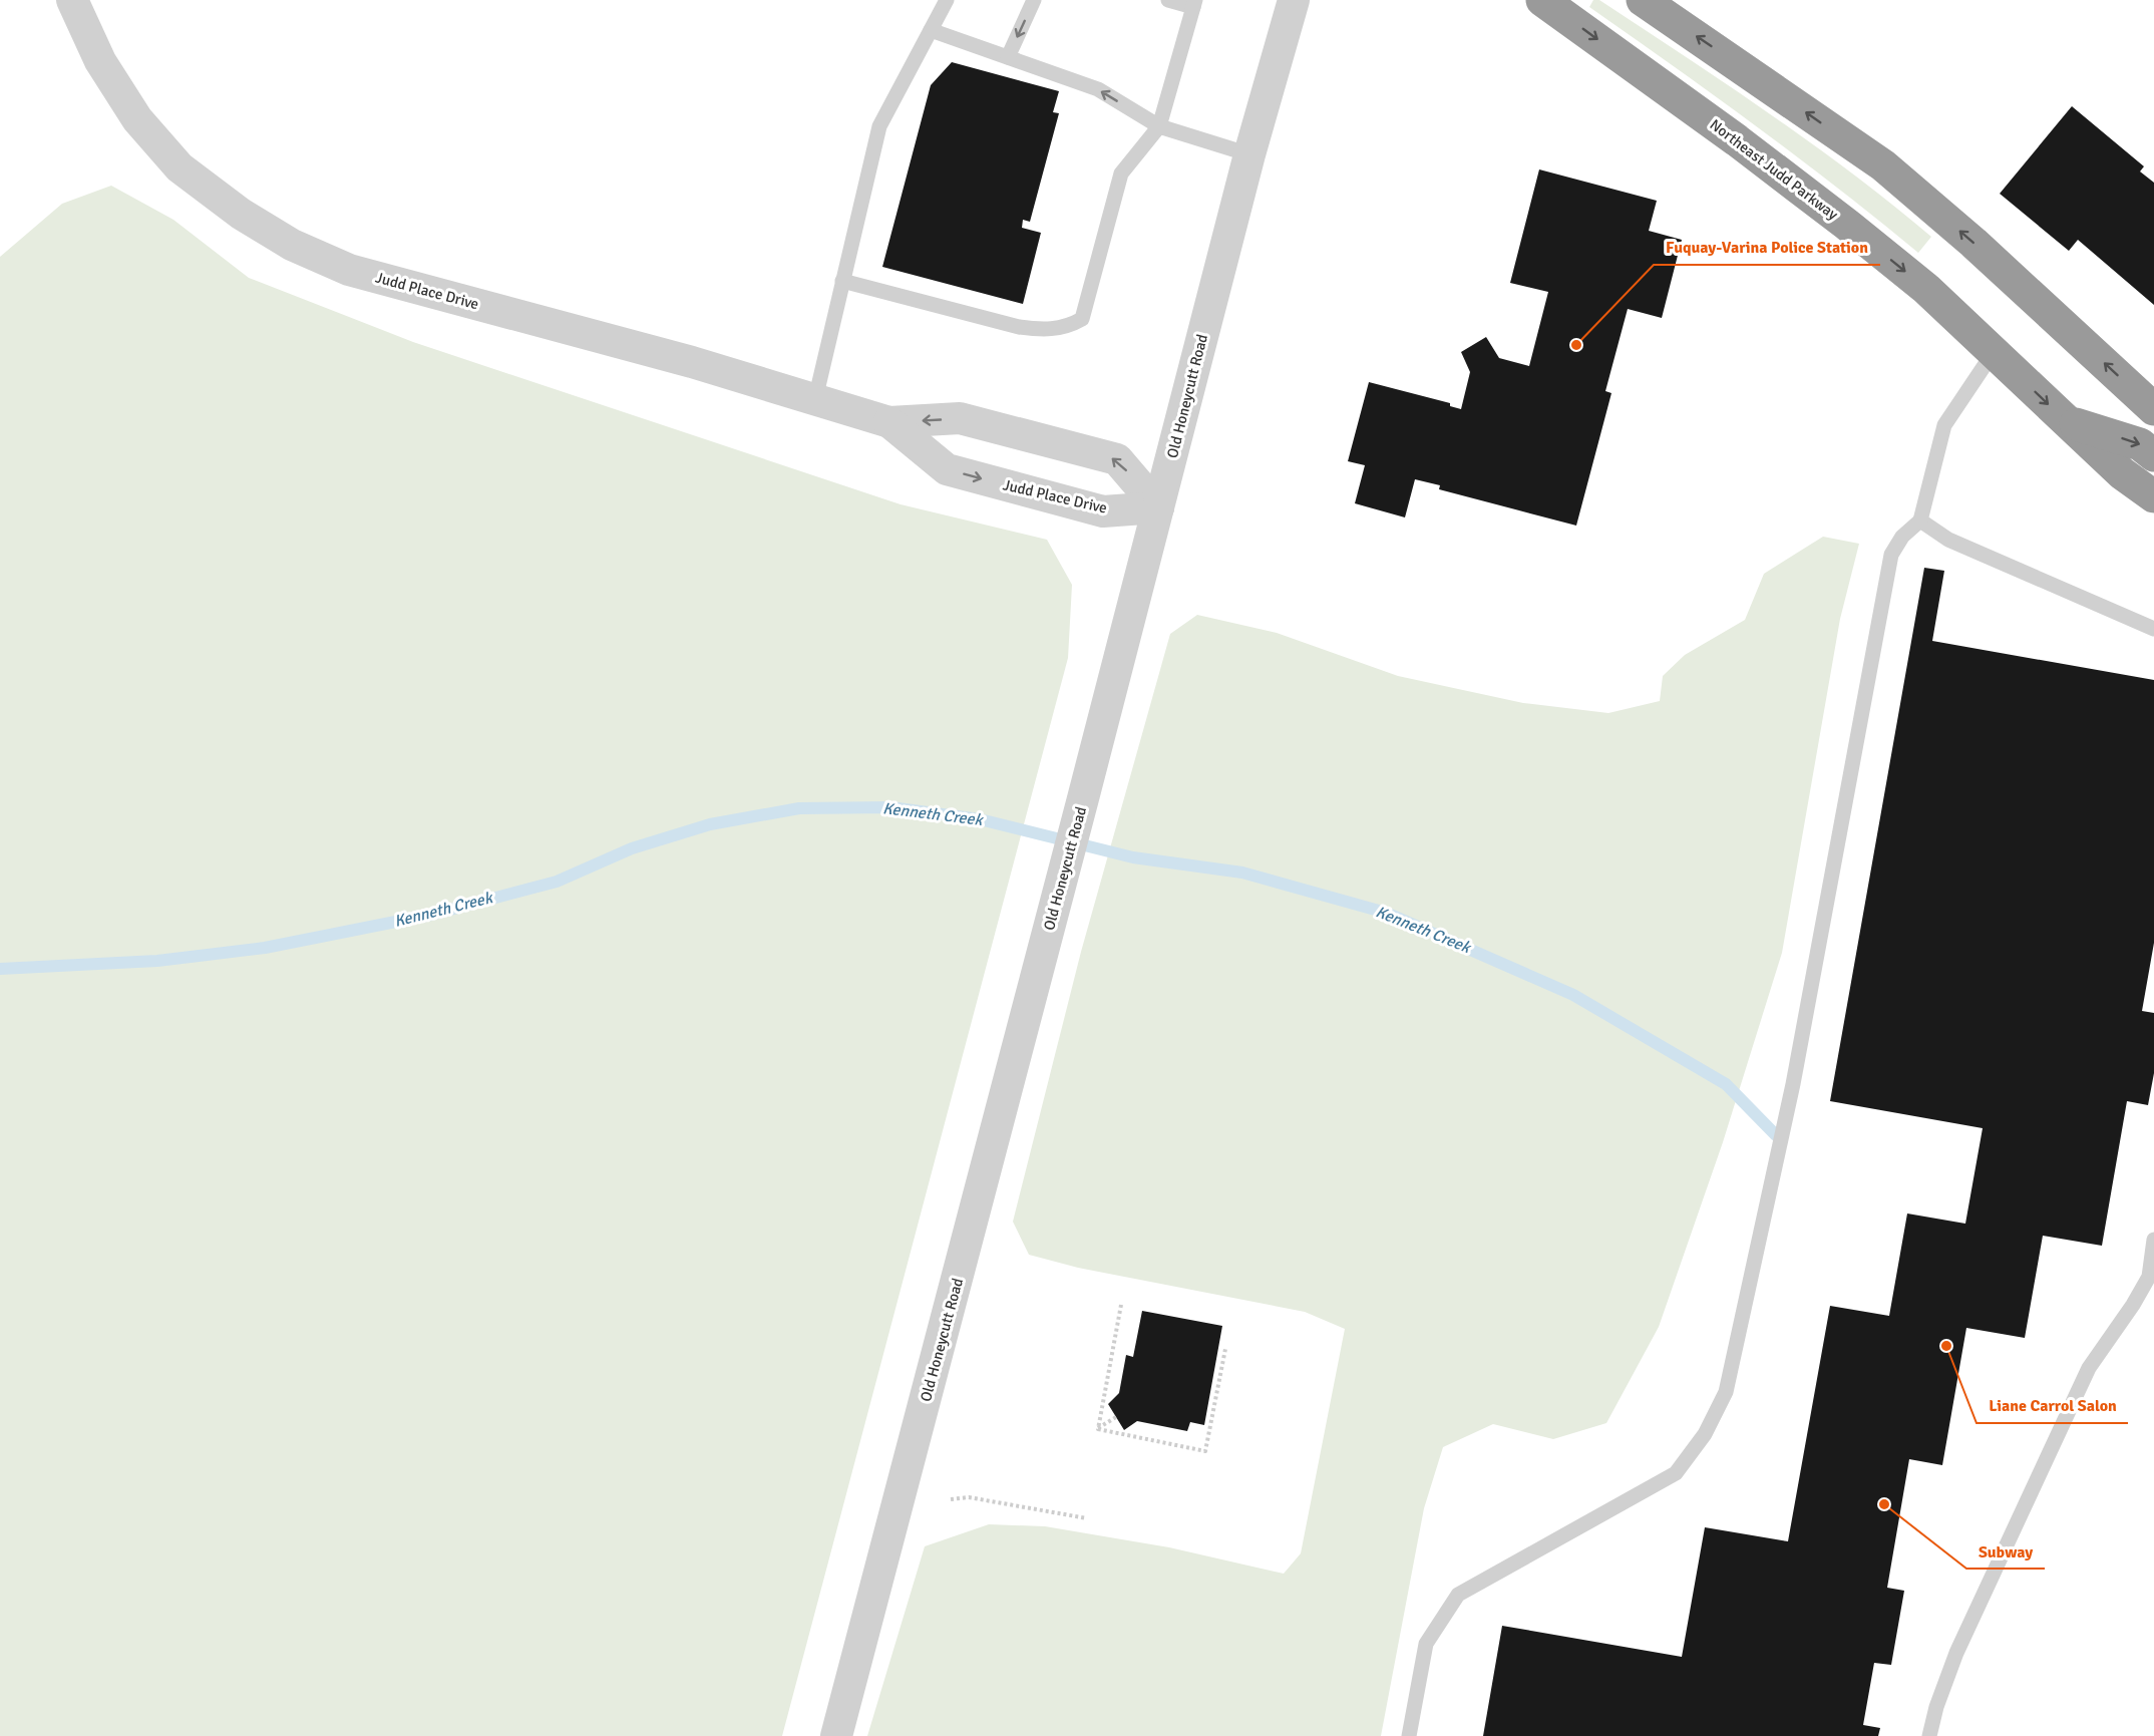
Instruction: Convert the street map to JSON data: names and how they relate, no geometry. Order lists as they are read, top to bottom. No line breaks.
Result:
{"streets":{"highway":["Northeast Judd Parkway"],"street":["Judd Place Drive","Old Honeycutt Road"]},"crossings":[["Judd Place Drive","Old Honeycutt Road"]],"water":["Kenneth Creek"],"places":["Fuquay-Varina Police Station","Liane Carrol Salon","Subway"]}
